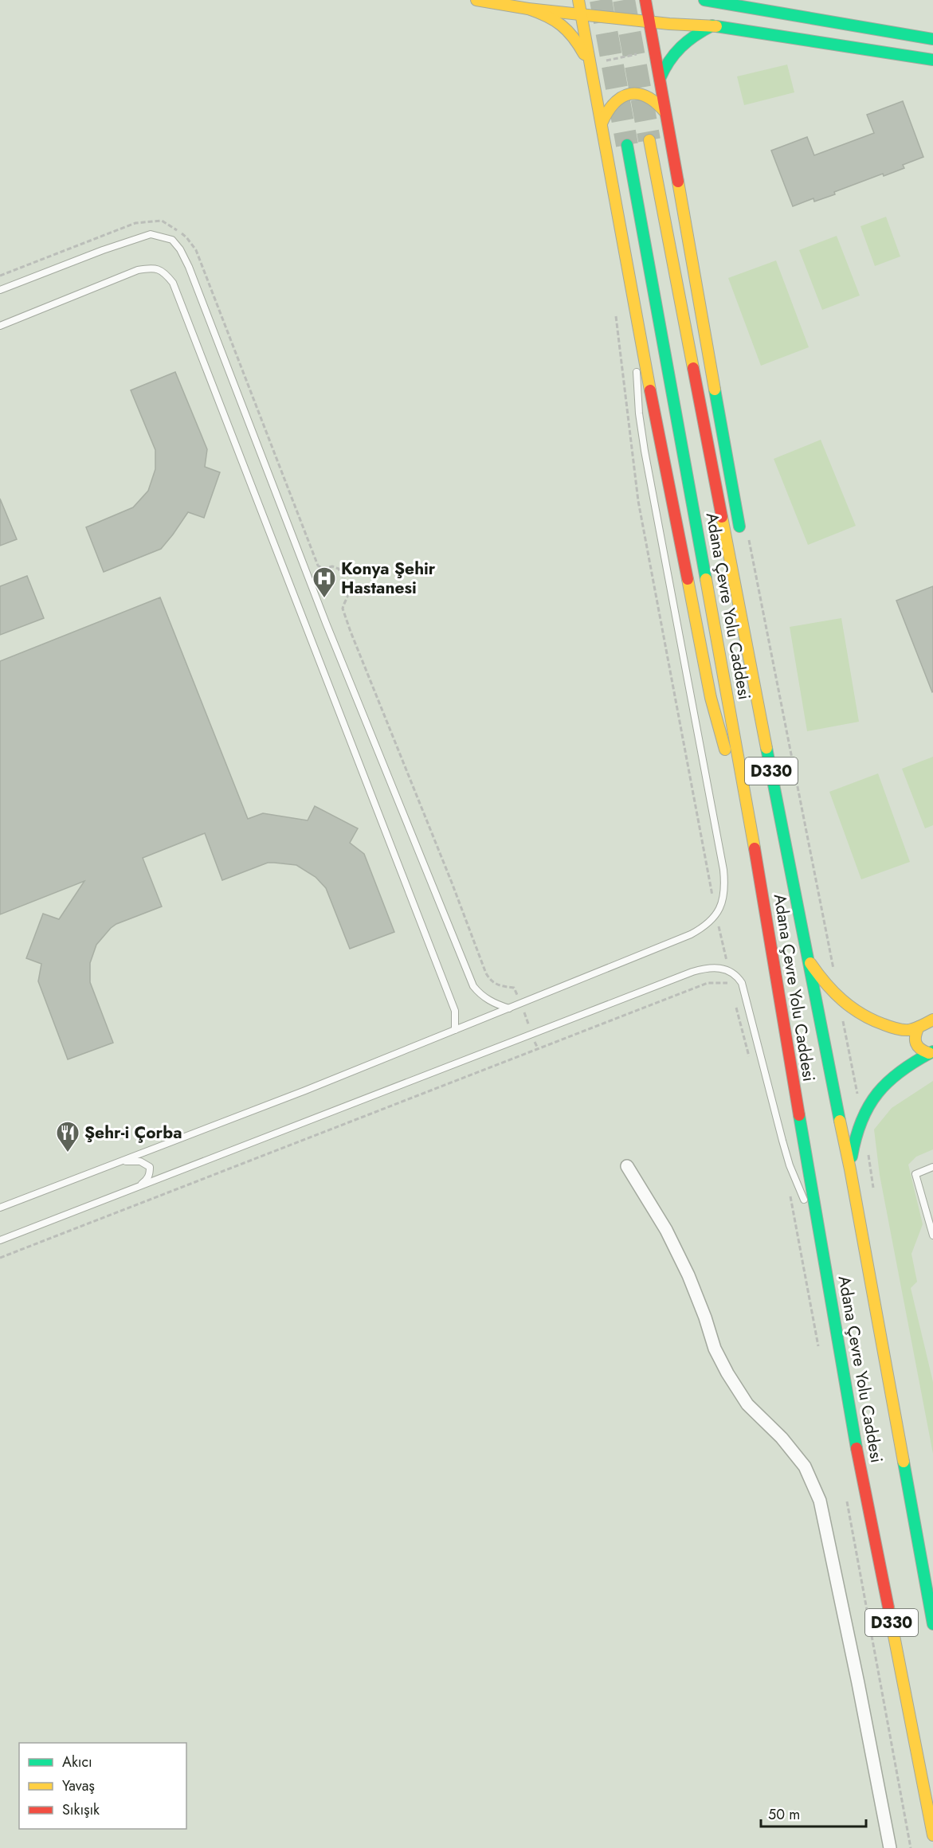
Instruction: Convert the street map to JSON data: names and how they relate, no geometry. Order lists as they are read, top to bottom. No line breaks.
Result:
{"streets":{"main road":["Adana Çevre Yolu Caddesi","D330"]},"places":{"hospital":["Konya Şehir Hastanesi"],"restaurant":["Şehr-i Çorba"]},"legend":["Akıcı","Yavaş","Sıkışık"],"scale_bar":"50 m"}
